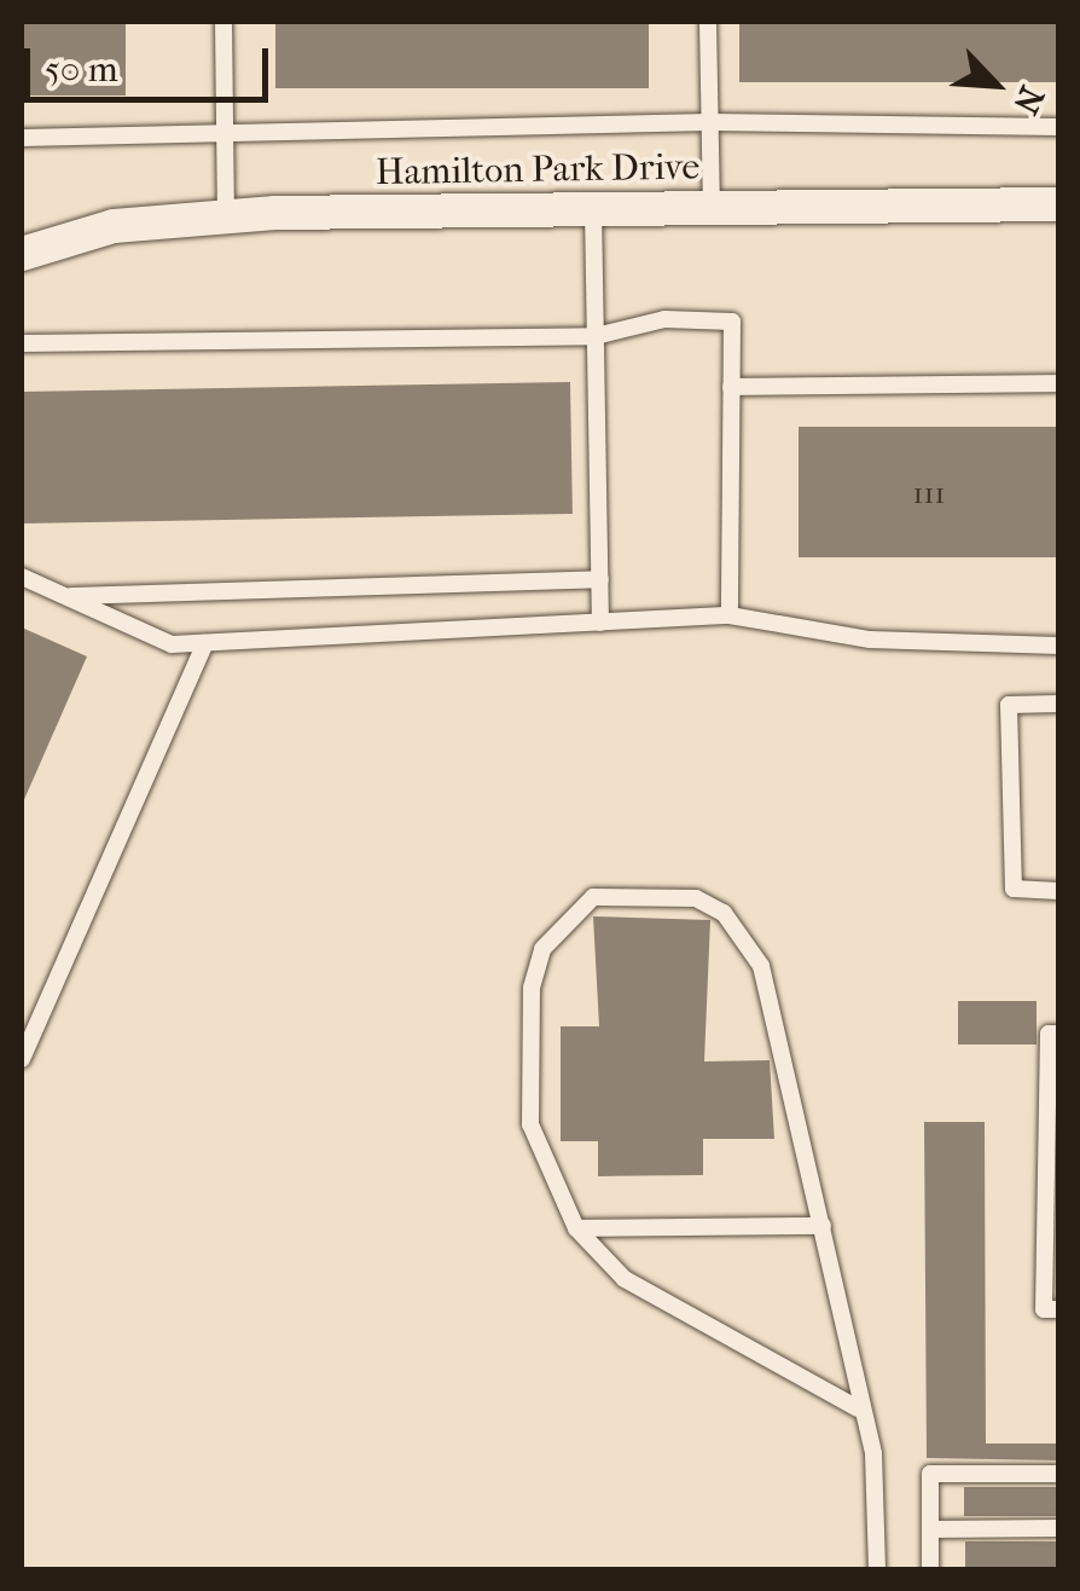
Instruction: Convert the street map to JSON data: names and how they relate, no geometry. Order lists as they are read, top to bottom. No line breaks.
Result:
{"streets":{"street":["Hamilton Park Drive"]},"house_numbers":["111"],"scale_bar":"50 m","north":"bottom right"}
